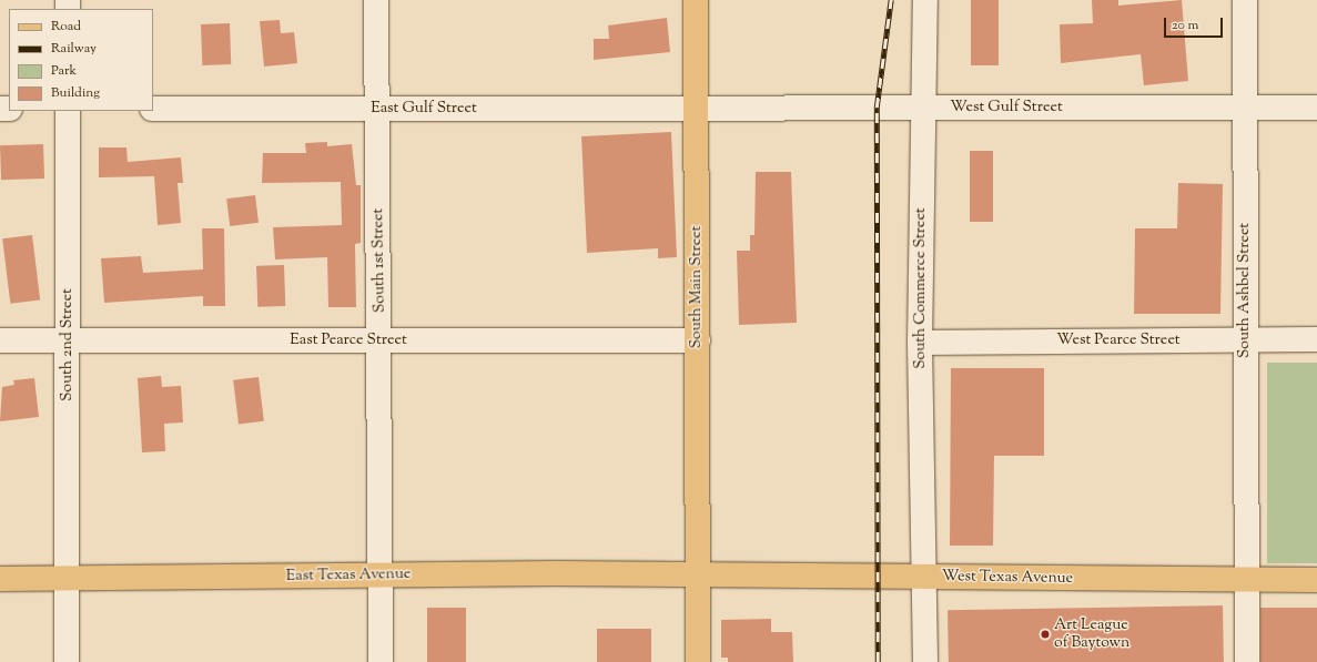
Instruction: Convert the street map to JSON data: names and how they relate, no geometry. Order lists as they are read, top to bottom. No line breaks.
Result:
{"streets":{"main road":["South Main Street","East Texas Avenue","West Texas Avenue"],"street":["West Gulf Street","East Gulf Street","South 1st Street","South Commerce Street","South Ashbel Street","East Pearce Street","West Pearce Street","South 2nd Street"]},"crossings":[["West Gulf Street","East Gulf Street"],["West Gulf Street","South Main Street"],["West Gulf Street","South Commerce Street"],["West Gulf Street","South Ashbel Street"],["East Gulf Street","South 1st Street"],["East Gulf Street","South Main Street"],["South 1st Street","East Pearce Street"],["South 1st Street","East Texas Avenue"],["South Main Street","East Pearce Street"],["South Main Street","East Texas Avenue"],["South Main Street","West Texas Avenue"],["South Commerce Street","West Pearce Street"],["South Commerce Street","West Texas Avenue"],["South Ashbel Street","West Pearce Street"],["South Ashbel Street","West Texas Avenue"],["East Pearce Street","South 2nd Street"],["South 2nd Street","East Texas Avenue"],["East Texas Avenue","West Texas Avenue"]],"places":["Art League of Baytown"],"legend":["Road","Railway","Park","Building"],"scale_bar":"20 m"}
